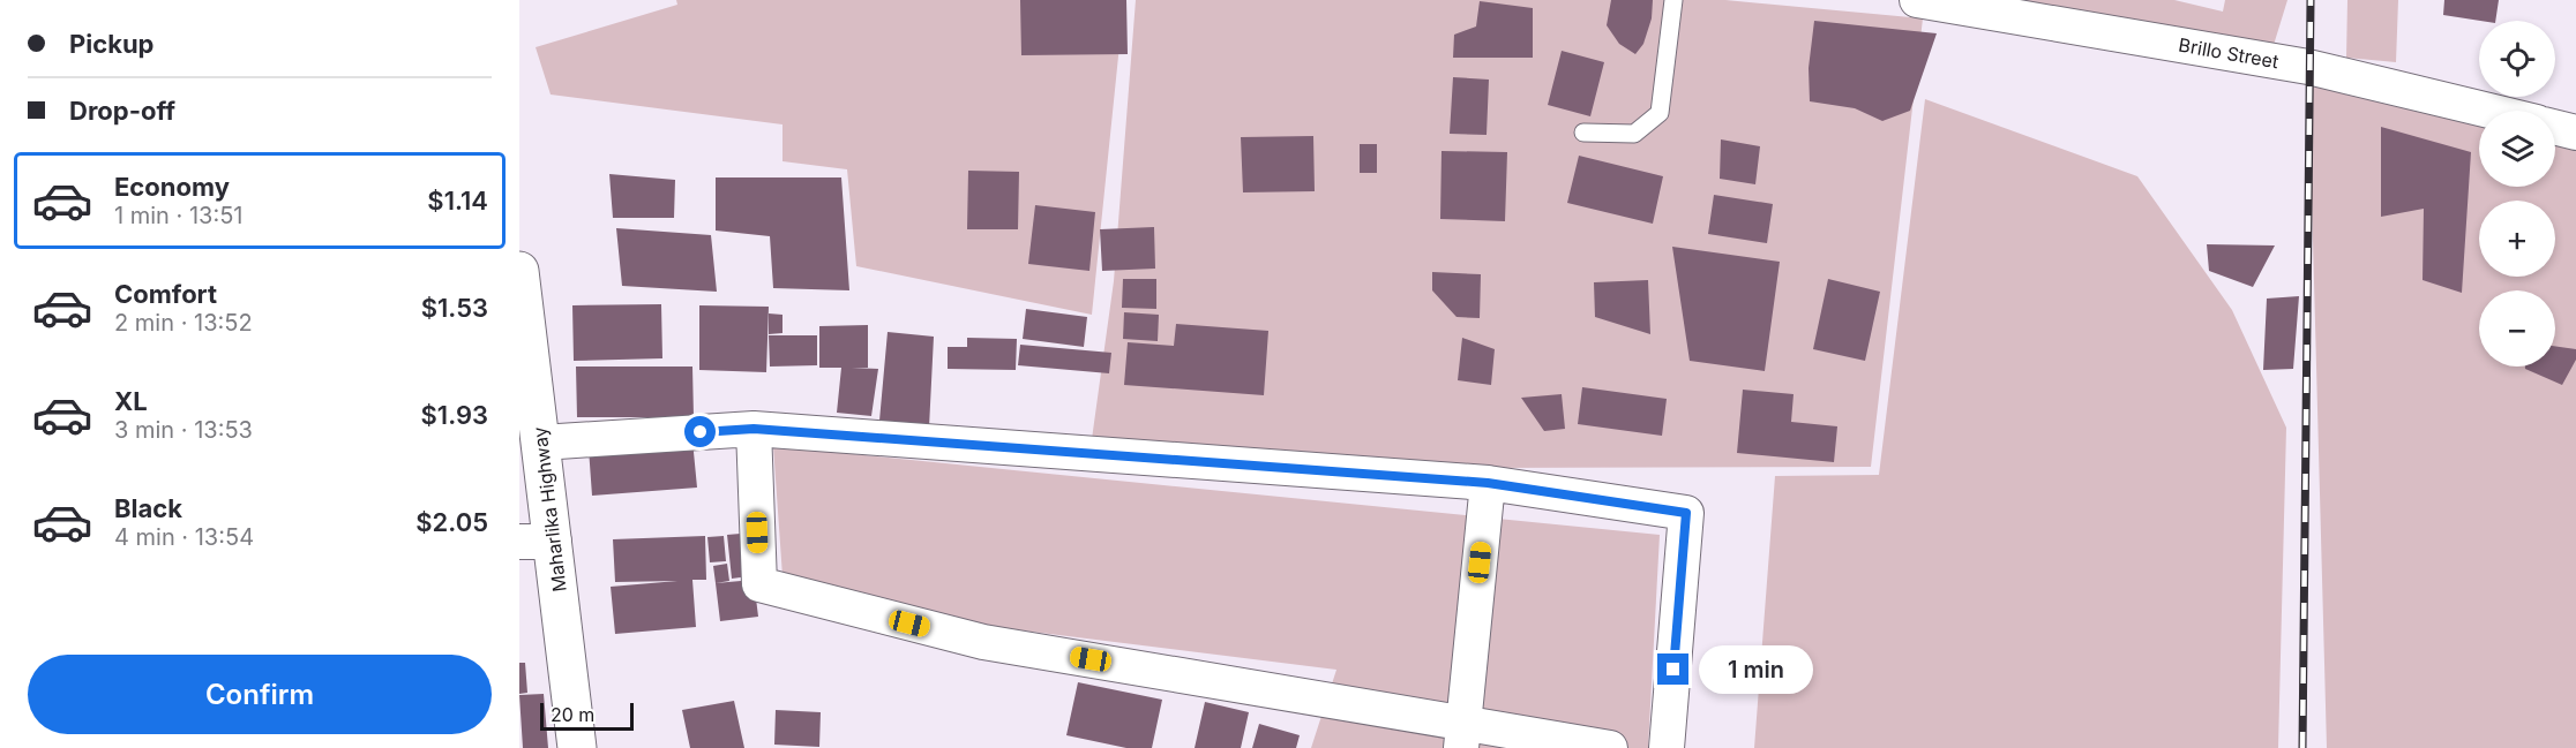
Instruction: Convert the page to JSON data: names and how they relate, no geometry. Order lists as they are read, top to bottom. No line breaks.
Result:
{"streets":{"highway":["Maharlika Highway"],"street":["Brillo Street"]},"scale_bar":"20 m","page":{"banner":["Pickup","Drop-off"],"map_buttons":["+","−"],"list":[{"name":"Economy","note":"1 min · 13:51","value":"$1.14"},{"name":"Comfort","note":"2 min · 13:52","value":"$1.53"},{"name":"XL","note":"3 min · 13:53","value":"$1.93"},{"name":"Black","note":"4 min · 13:54","value":"$2.05"}],"buttons":"Confirm","bubble":"1 min","scale":"20 m"}}
